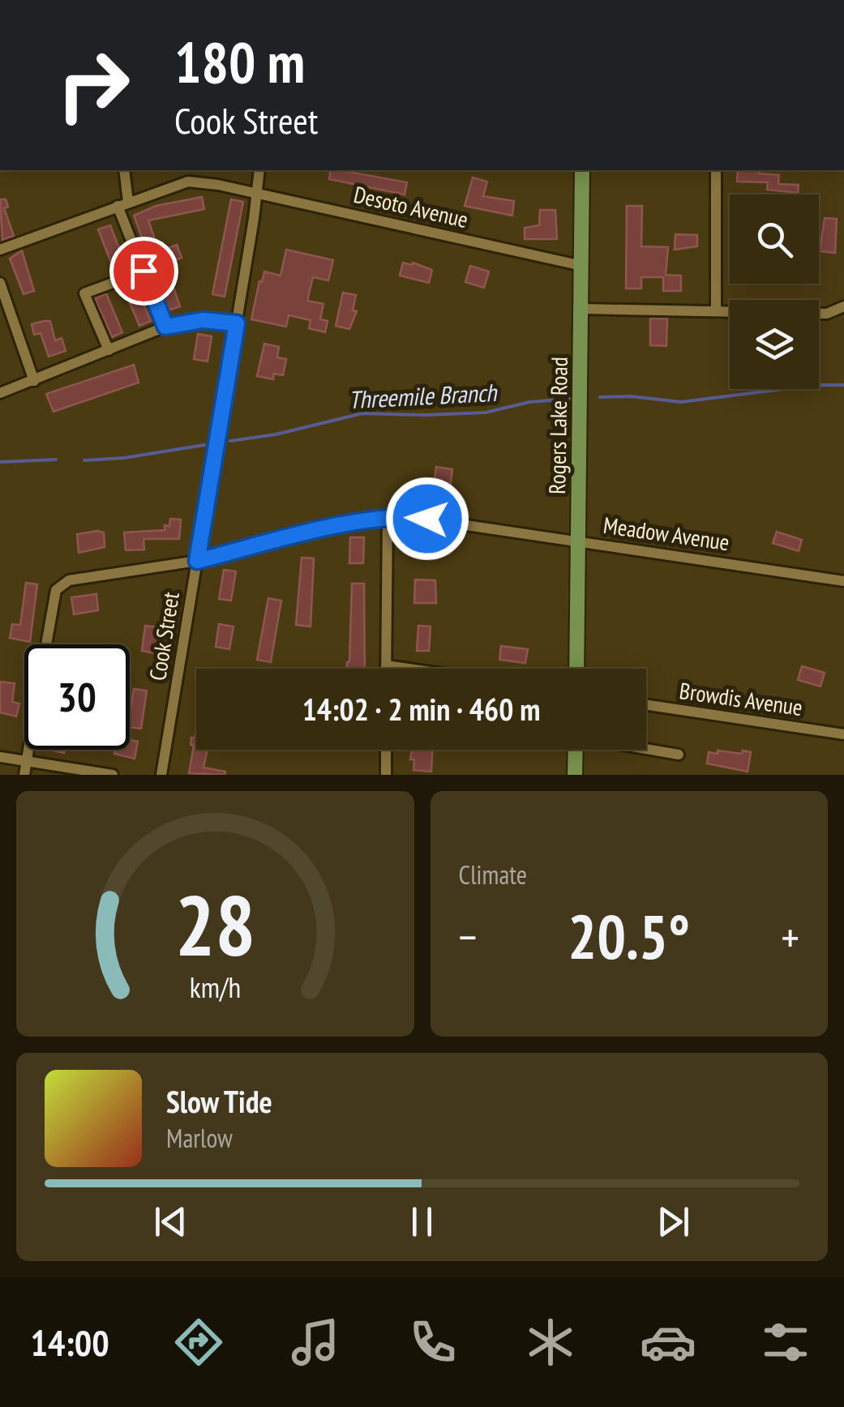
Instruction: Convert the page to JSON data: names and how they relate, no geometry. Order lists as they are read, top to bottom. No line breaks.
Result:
{"streets":{"main road":["Rogers Lake Road"],"street":["Desoto Avenue","Meadow Avenue","Cook Street","Browdis Avenue"]},"crossings":[["Desoto Avenue","Rogers Lake Road"],["Desoto Avenue","Cook Street"],["Rogers Lake Road","Meadow Avenue"],["Meadow Avenue","Cook Street"]],"water":["Threemile Branch"],"page":{"turn":["180 m","Cook Street"],"limit":"30","trip":"14:02 · 2 min · 460 m","tile":"Climate","heat":["−","20.5°","+"],"song":["Slow Tide","Marlow"],"tabs":"14:00","gauge":["28","km/h"]}}
